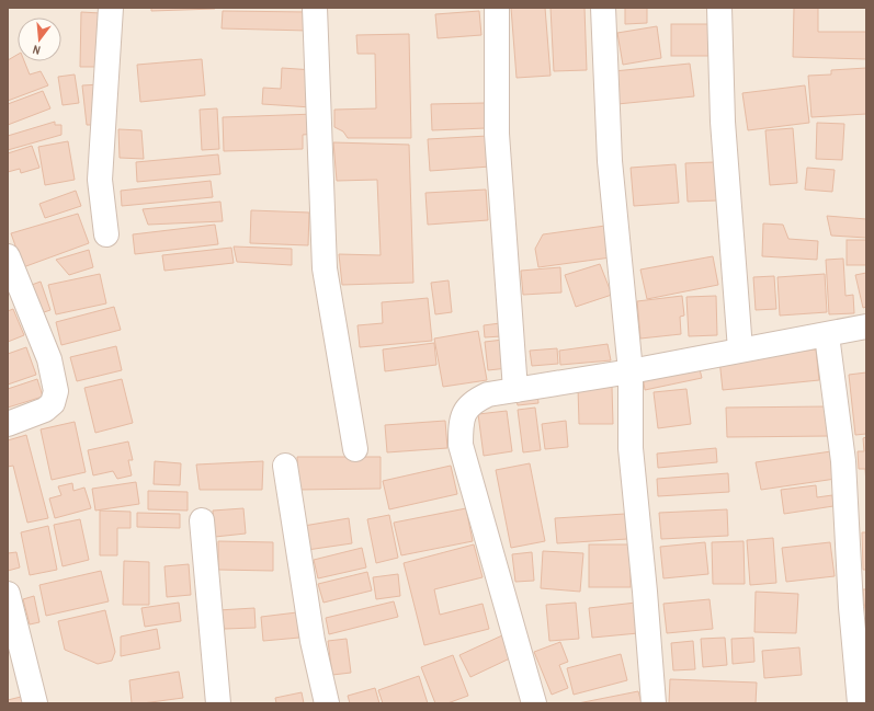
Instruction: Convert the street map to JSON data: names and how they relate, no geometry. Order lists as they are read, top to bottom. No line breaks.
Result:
{"north":"bottom"}
